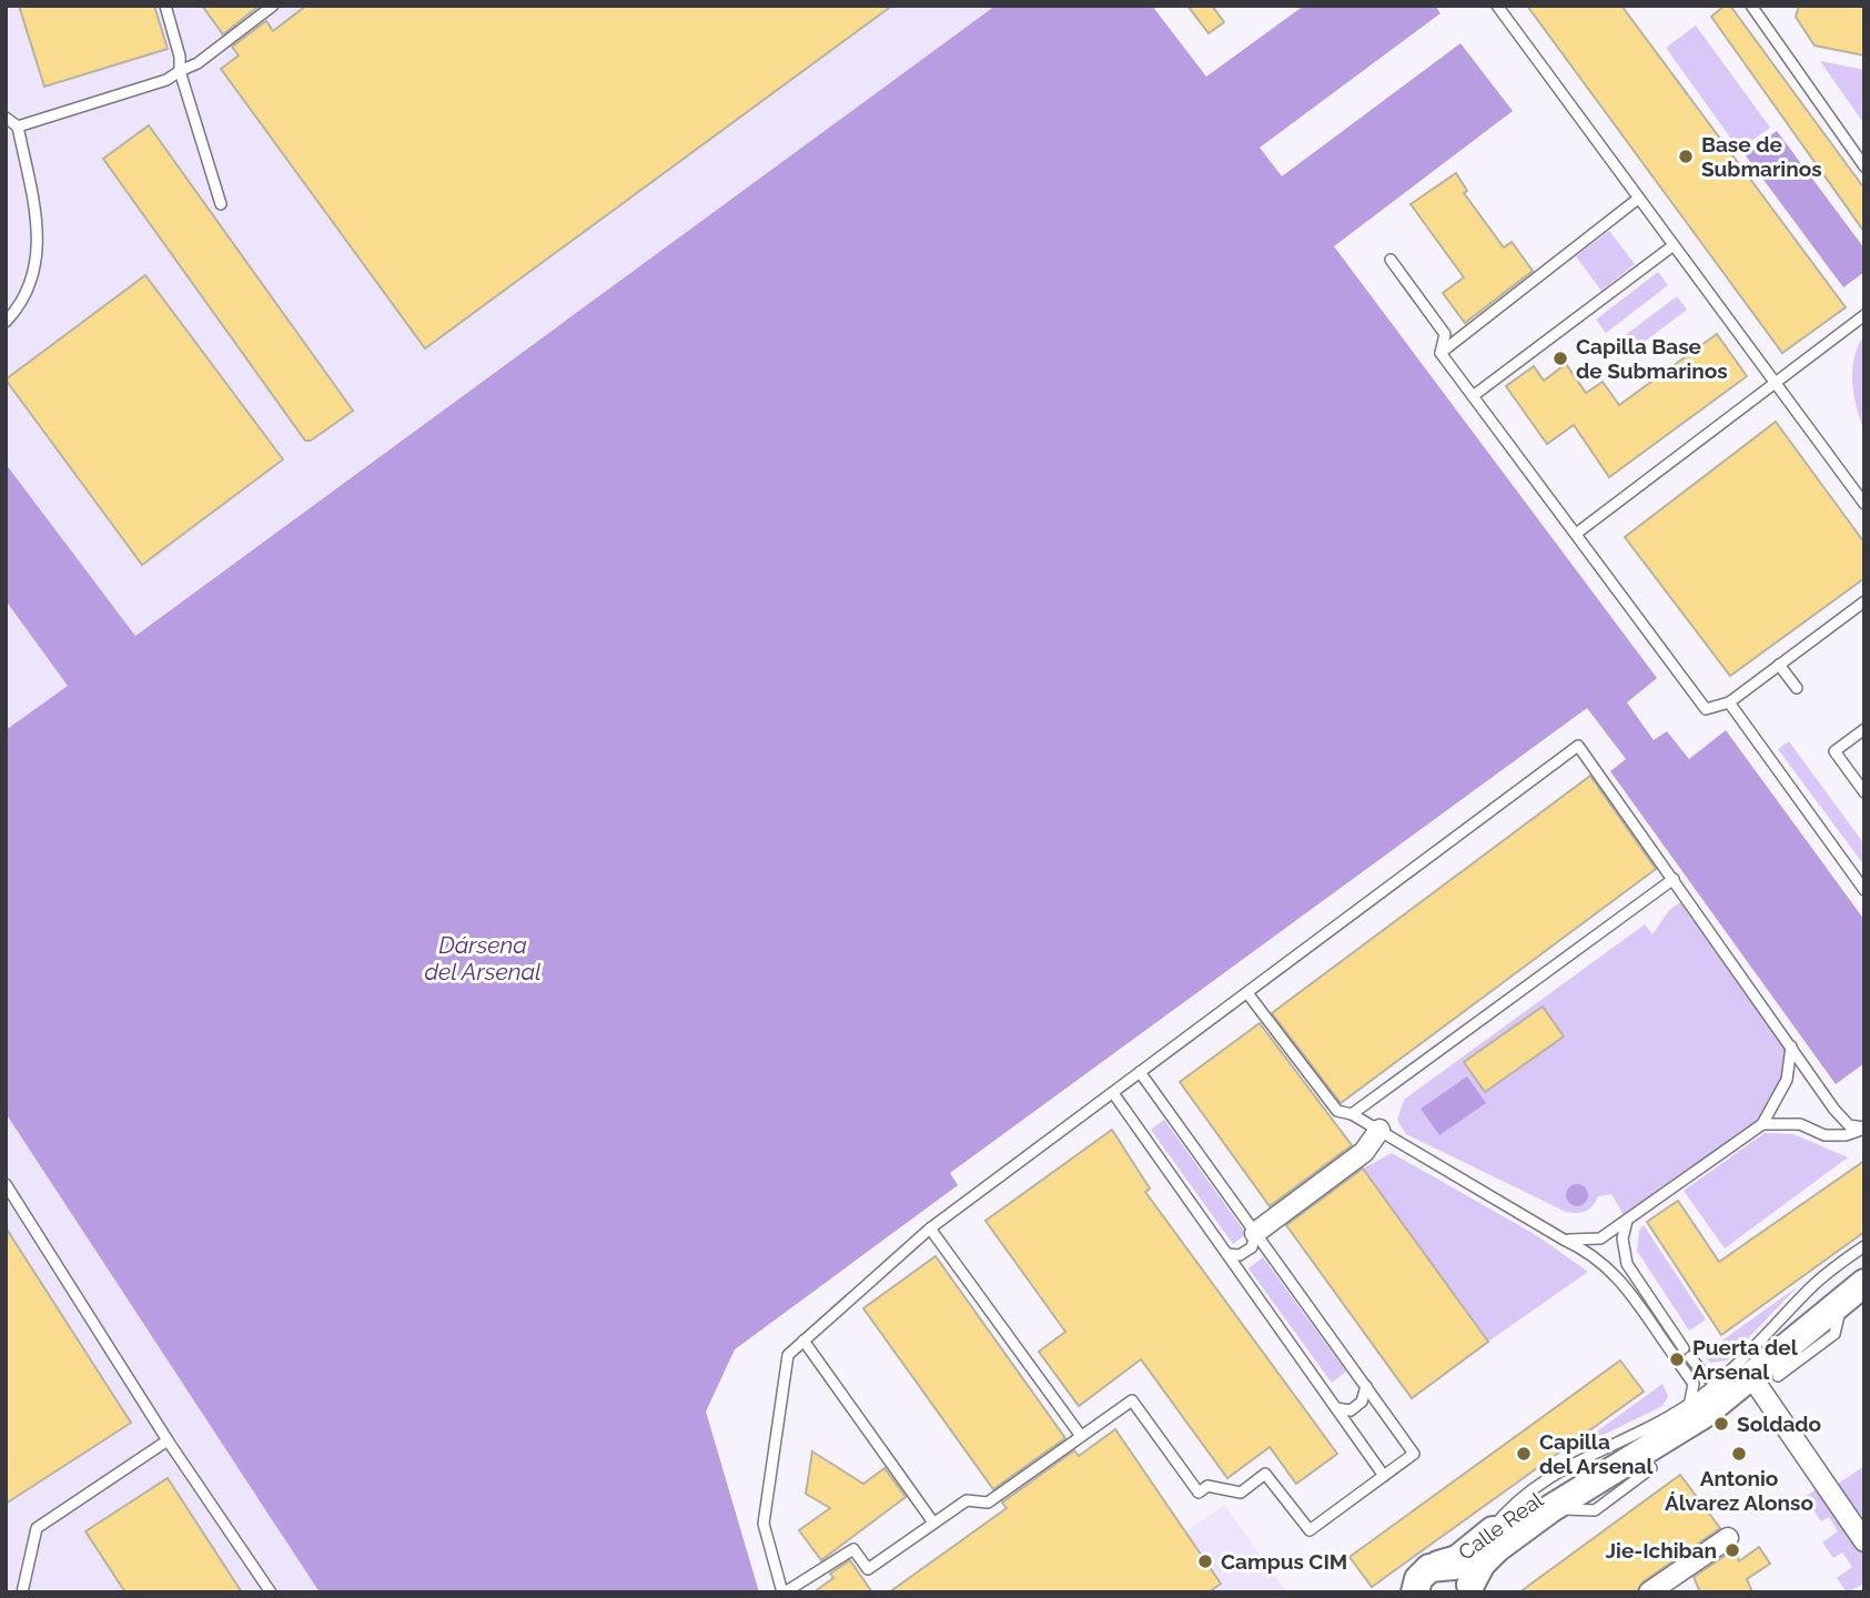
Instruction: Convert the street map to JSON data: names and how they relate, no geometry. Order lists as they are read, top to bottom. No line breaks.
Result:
{"streets":{"main road":["Calle Real"]},"water":["Dársena del Arsenal"],"places":["Base de Submarinos","Capilla Base de Submarinos","Puerta del Arsenal","Soldado","Capilla del Arsenal","Antonio Álvarez Alonso","Jie-Ichiban","Campus CIM"]}
